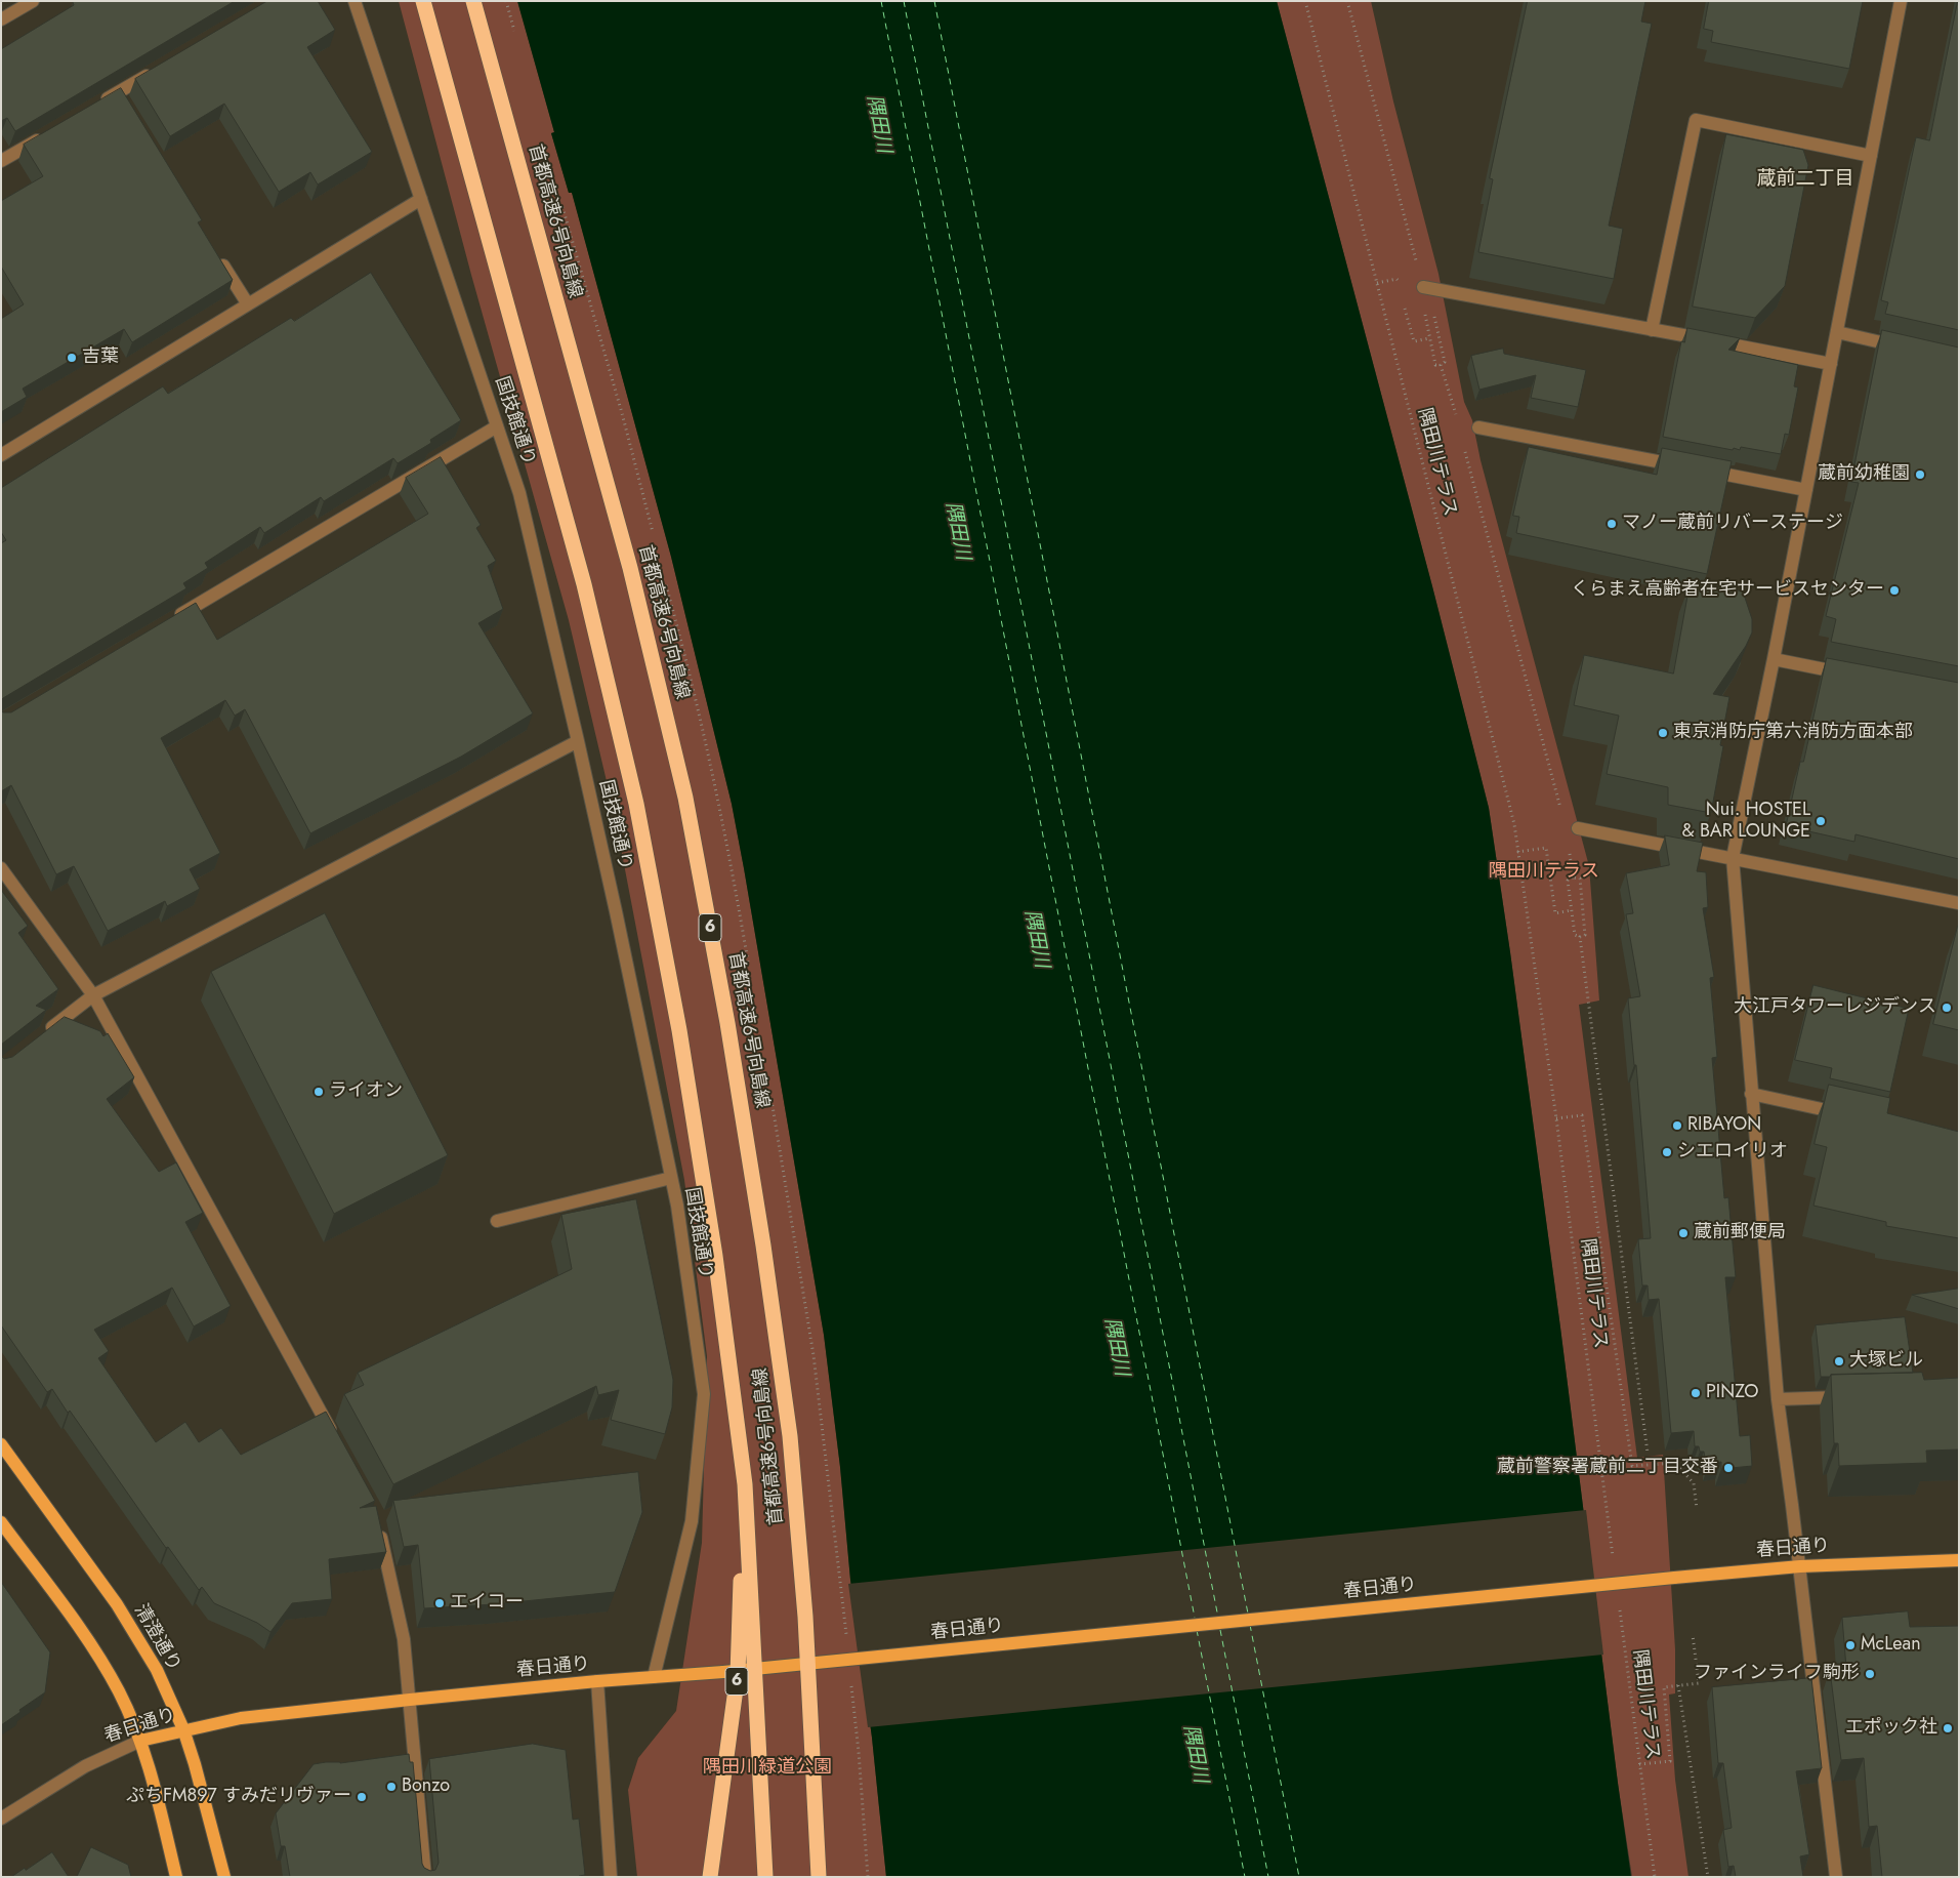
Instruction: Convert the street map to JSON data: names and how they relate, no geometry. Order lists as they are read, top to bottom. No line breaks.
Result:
{"streets":{"highway":["首都高速6号向島線","6"],"main road":["春日通り","清澄通り"],"street":["国技館通り"],"path":["隅田川テラス"]},"crossings":[["首都高速6号向島線","6"],["国技館通り","春日通り"],["春日通り","清澄通り"]],"districts":["蔵前二丁目"],"water":["隅田川"],"parks":["隅田川テラス","隅田川緑道公園"],"places":["吉葉","蔵前幼稚園","マノー蔵前リバーステージ","くらまえ高齢者在宅サービスセンター","東京消防庁第六消防方面本部","Nui. HOSTEL & BAR LOUNGE","大江戸タワーレジデンス","ライオン","RIBAYON","シエロイリオ","蔵前郵便局","大塚ビル","PINZO","蔵前警察署蔵前二丁目交番","エイコー","McLean","ファインライフ駒形","エポック社","Bonzo","ぷちFM897 すみだリヴァー"]}
